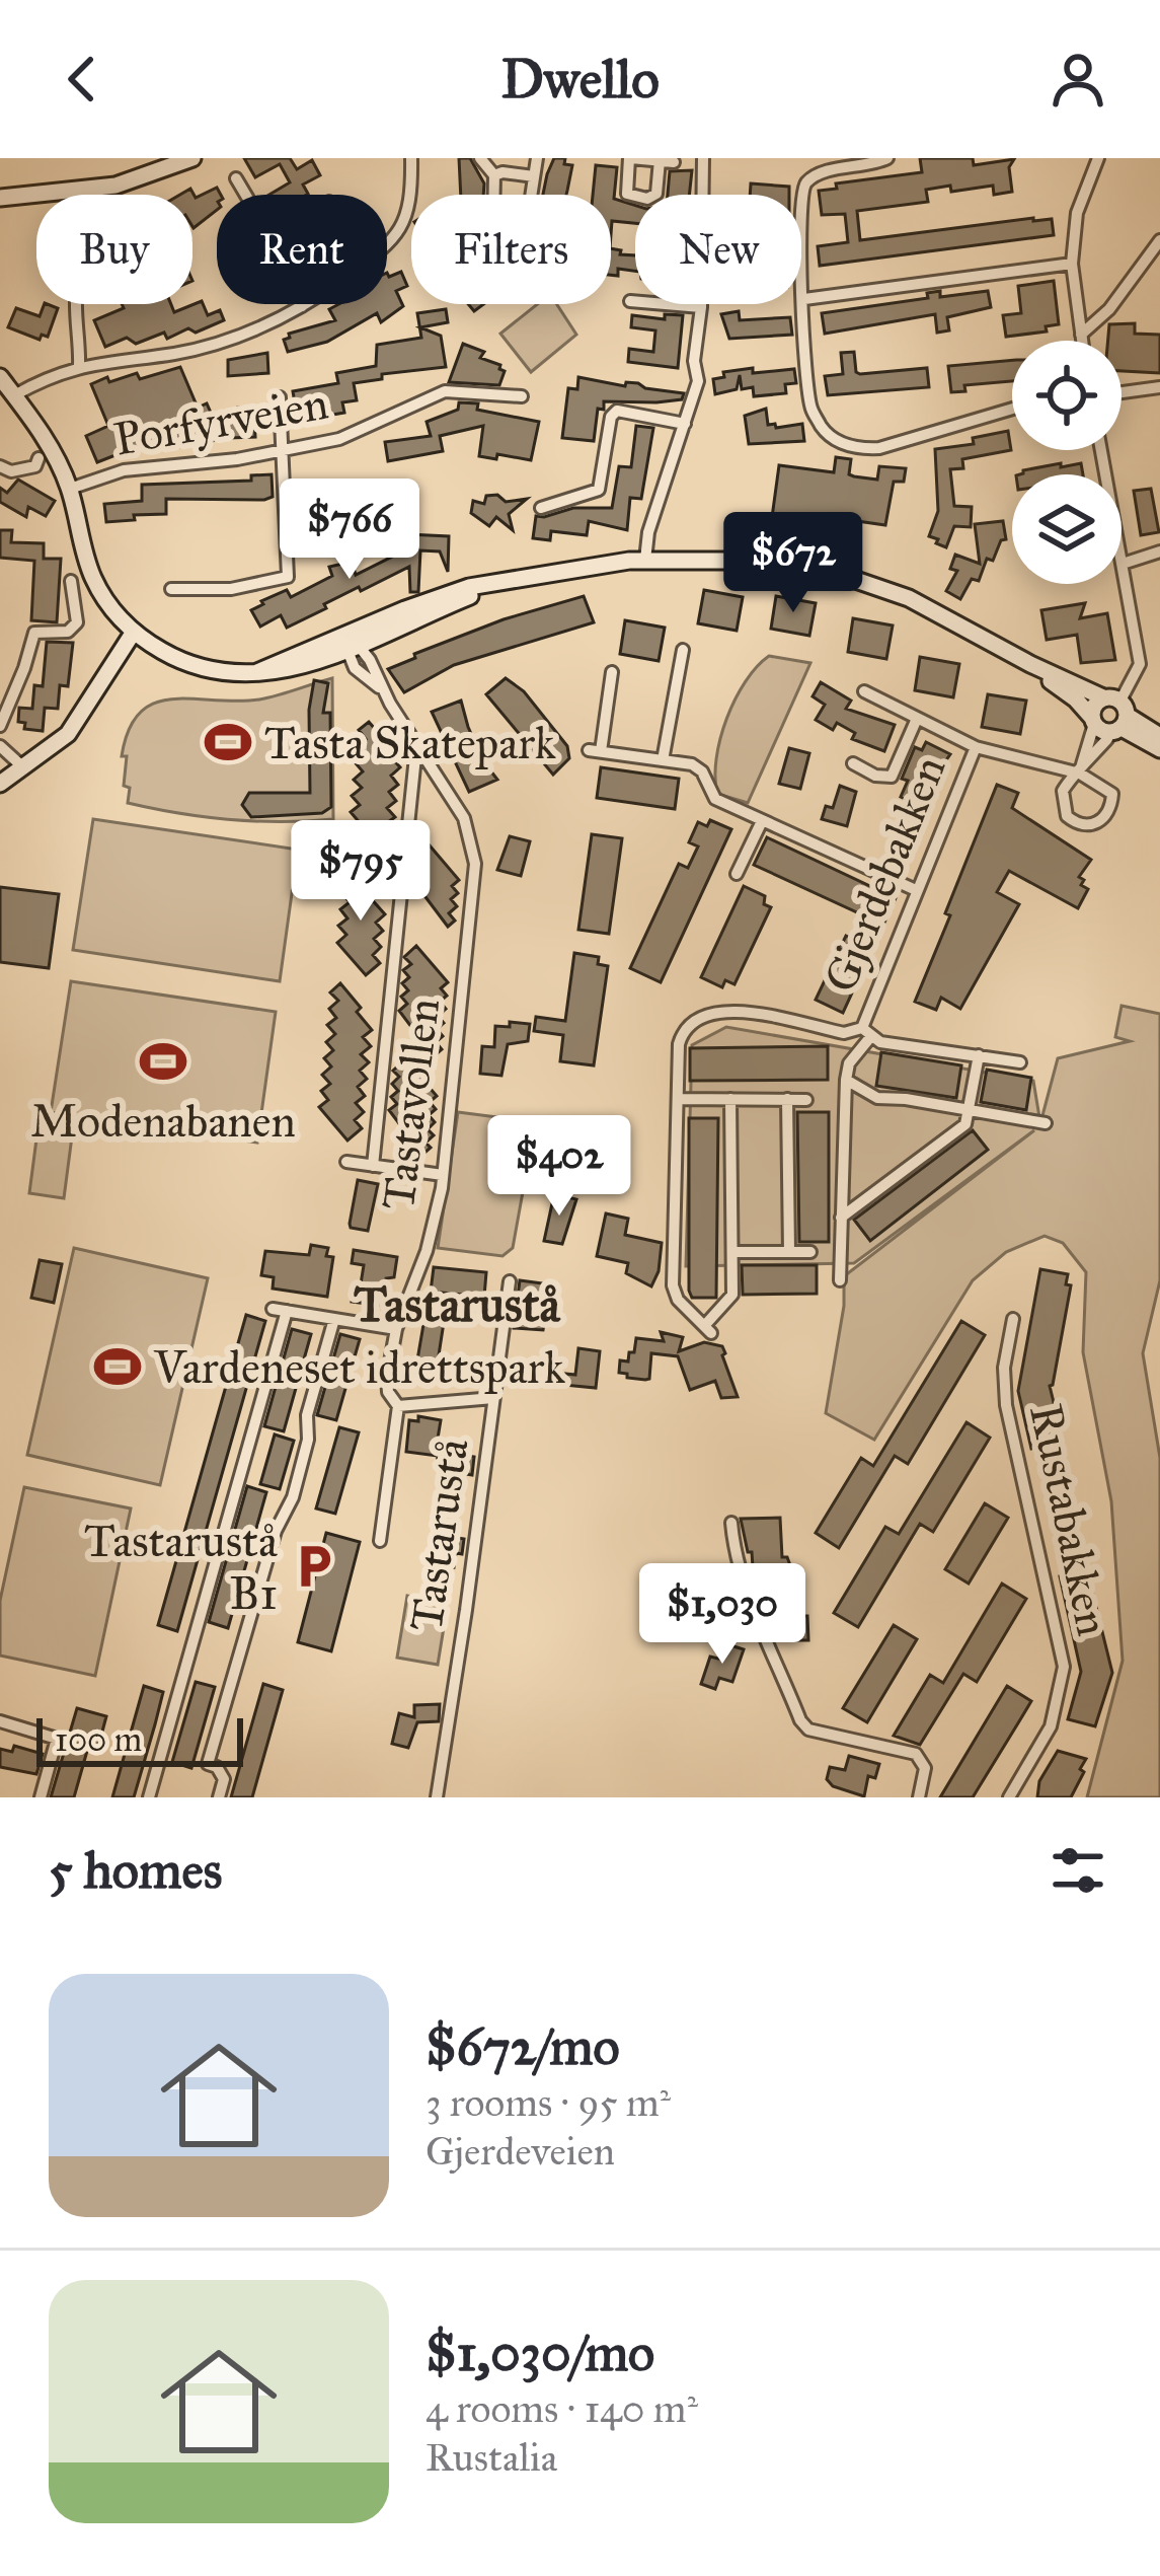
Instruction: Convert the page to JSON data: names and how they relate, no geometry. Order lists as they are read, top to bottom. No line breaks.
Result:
{"streets":{"street":["Porfyrveien","Gjerdebakken","Tastavollen","Rustabakken","Tastarustå"]},"districts":["Tastarustå"],"places":{"sports":["Tasta Skatepark","Modenabanen","Vardeneset idrettspark"],"parking":["Tastarustå B1"]},"scale_bar":"100 m","page":{"header":"Dwello","chip":["Buy","Rent","Filters","New"],"price":["$766","$672","$795","$402","$1,030"],"scale":"100 m","heading":"5 homes","list":[{"name":"$672/mo","note":"3 rooms · 95 m² · Gjerdeveien"},{"name":"$1,030/mo","note":"4 rooms · 140 m² · Rustalia"}]}}
